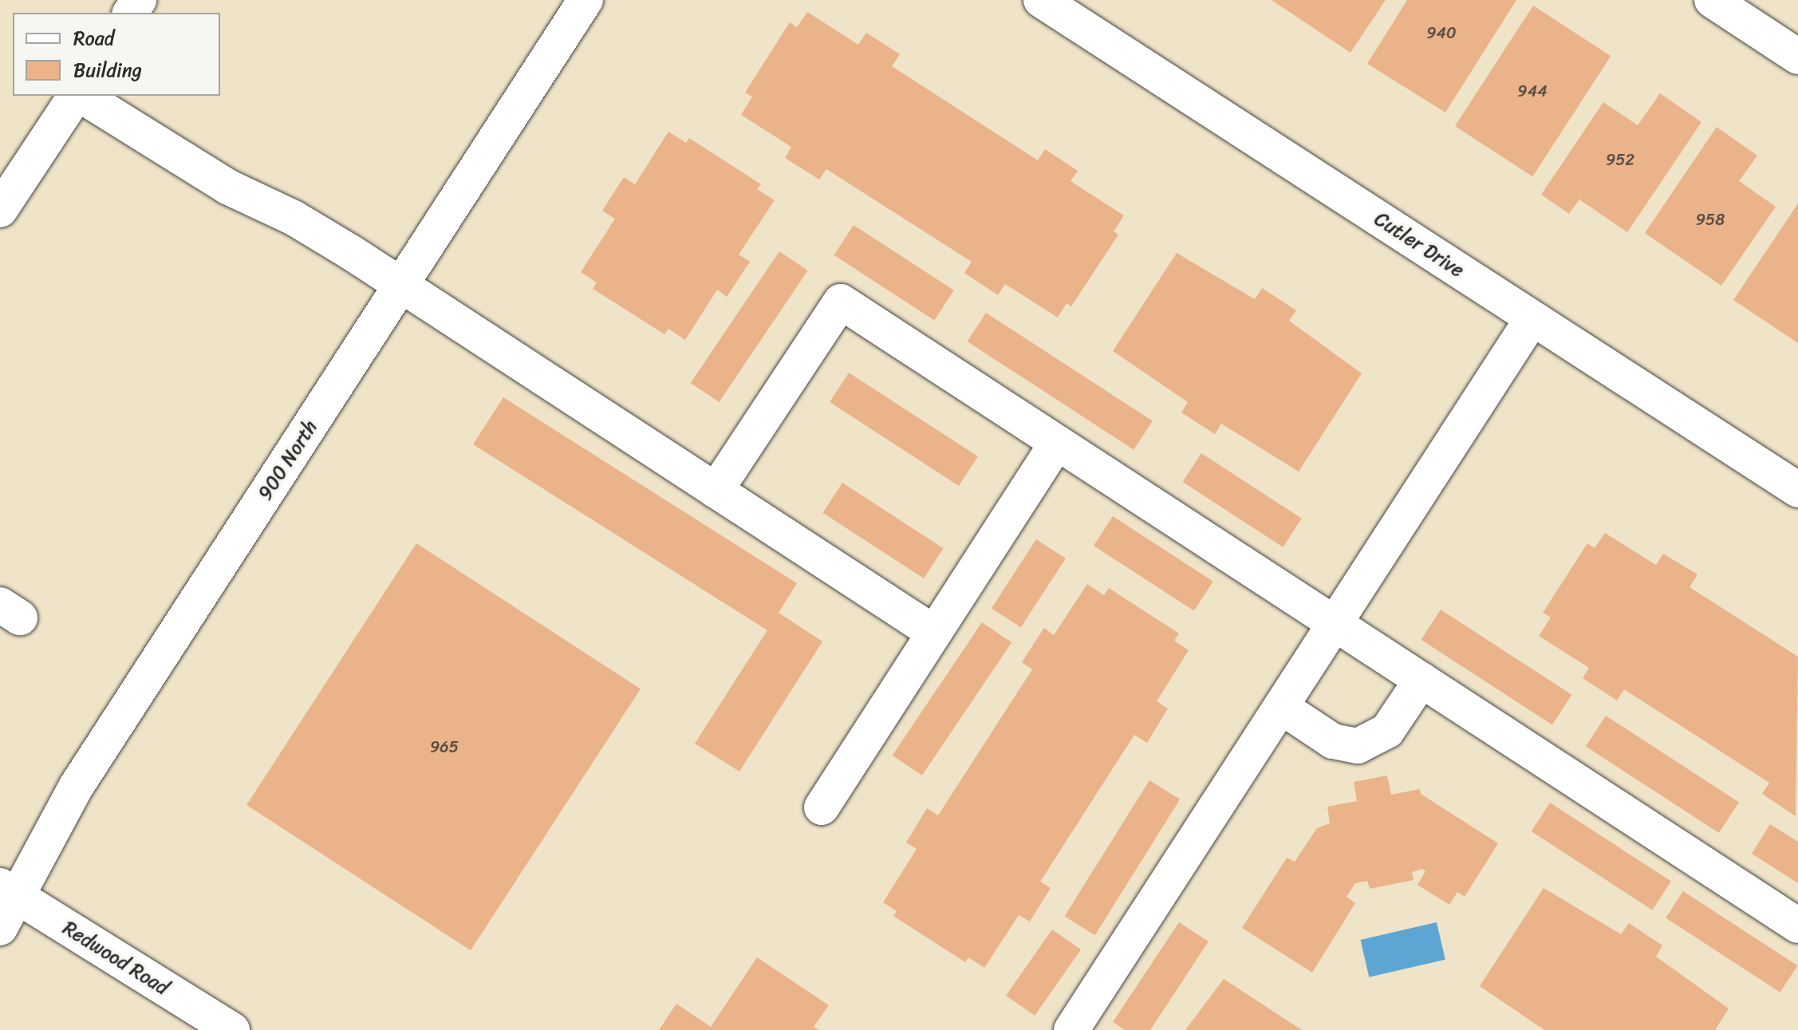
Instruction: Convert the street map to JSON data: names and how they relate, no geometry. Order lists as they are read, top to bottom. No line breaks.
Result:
{"streets":{"street":["Cutler Drive","900 North","Redwood Road"]},"crossings":[["900 North","Redwood Road"]],"house_numbers":["940","944","952","958","965"],"legend":["Road","Building"]}
